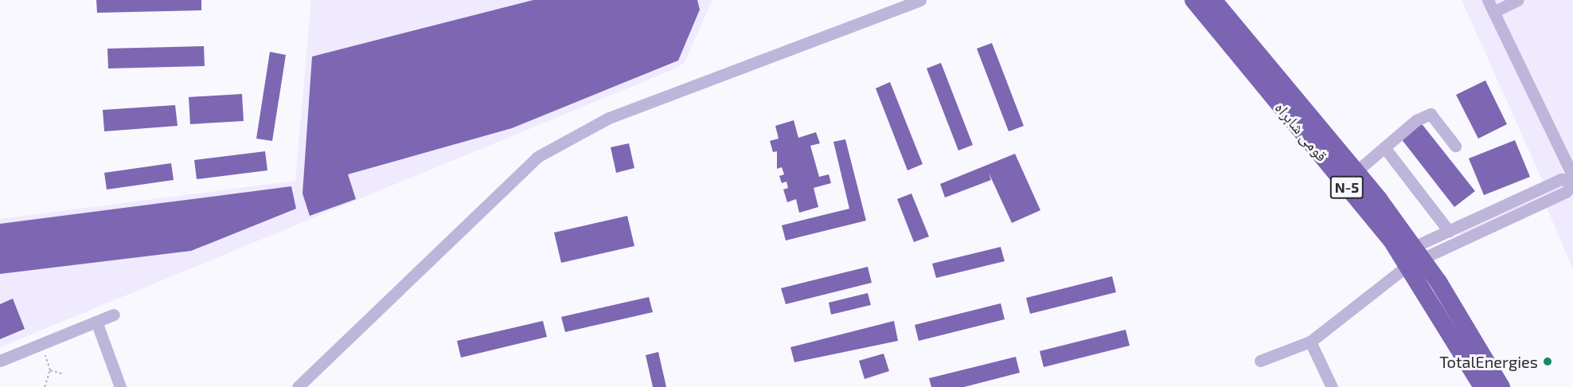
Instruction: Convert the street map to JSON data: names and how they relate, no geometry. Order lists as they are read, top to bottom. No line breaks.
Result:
{"streets":{"highway":["قومی شاہراہ","N-5"]},"places":["TotalEnergies"]}
